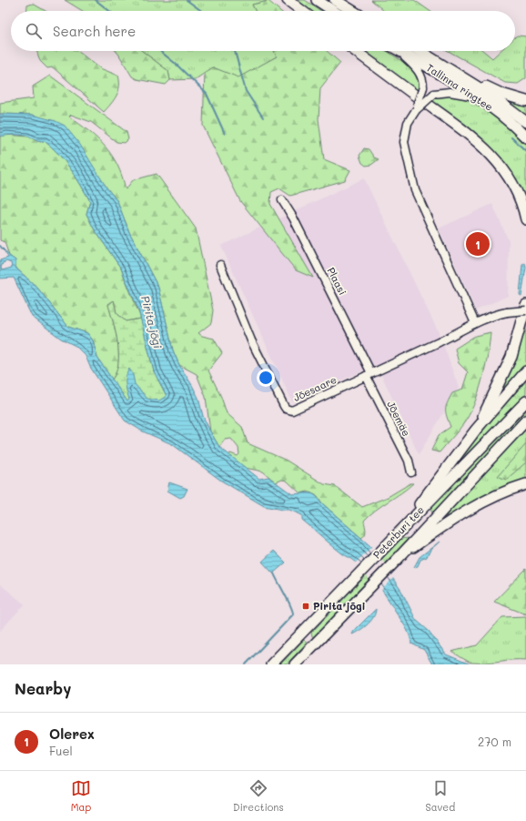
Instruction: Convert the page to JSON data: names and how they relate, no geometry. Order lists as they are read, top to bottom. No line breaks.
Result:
{"streets":{"highway":["Tallinna ringtee","Peterburi tee"],"street":["Plaasi","Jõesaare","Jõemäe"]},"crossings":[["Plaasi","Jõesaare"],["Plaasi","Jõemäe"],["Jõesaare","Jõemäe"]],"water":["Pirita jõgi"],"places":{"transit":["Pirita jõgi"]},"page":{"search":"Search here","pins":"1","heading":"Nearby","list":[{"mark":"1","name":"Olerex","note":"Fuel","value":"270 m"}],"nav":["Map","Directions","Saved"]}}
